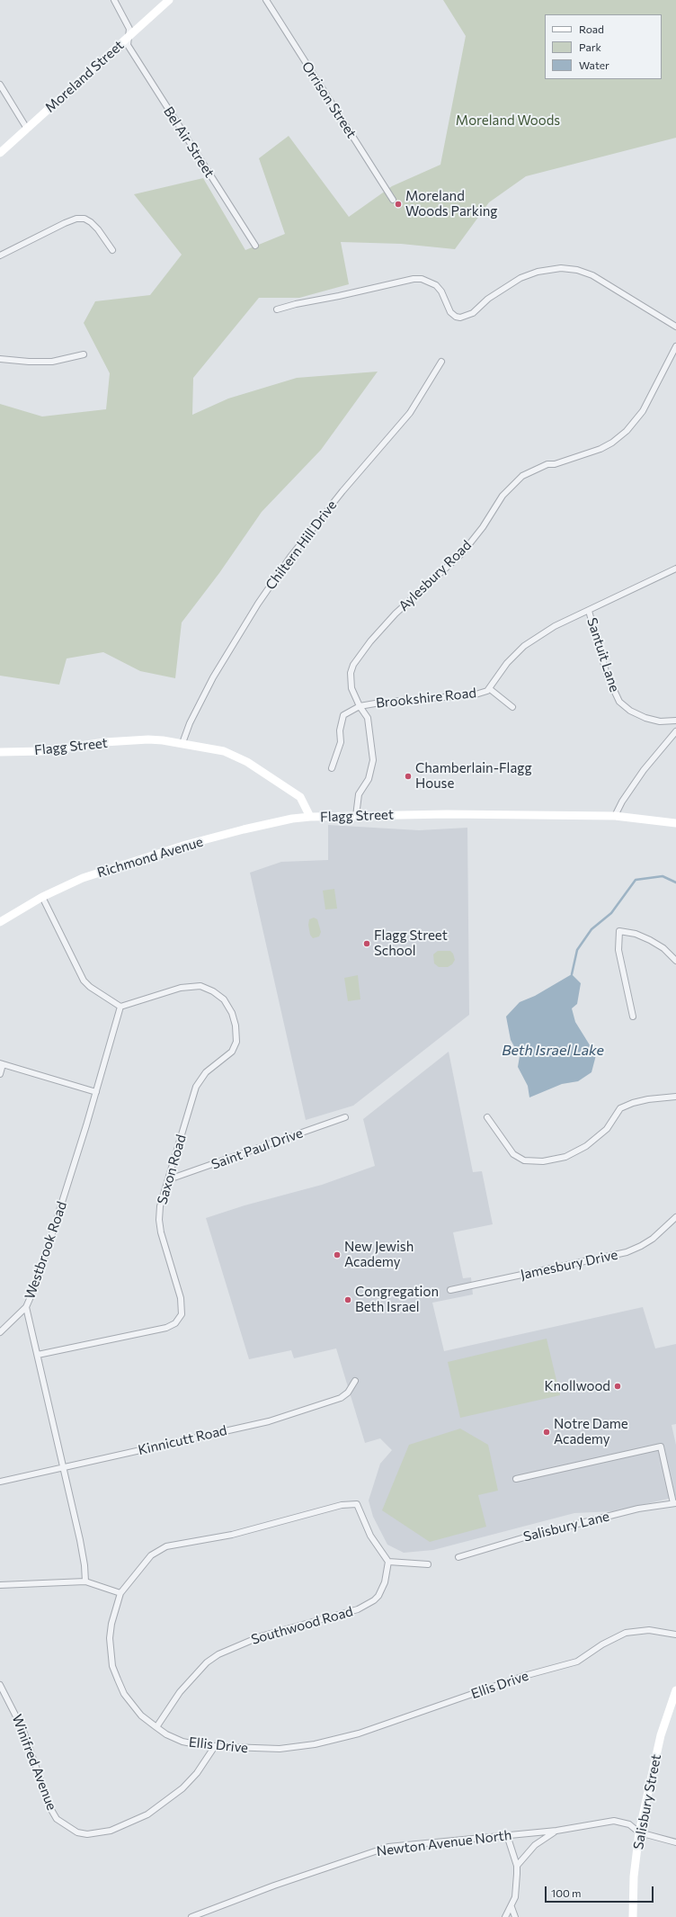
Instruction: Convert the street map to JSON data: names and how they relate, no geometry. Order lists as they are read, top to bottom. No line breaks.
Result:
{"streets":{"street":["Moreland Street","Orrison Street","Bel Air Street","Chiltern Hill Drive","Aylesbury Road","Santuit Lane","Brookshire Road","Flagg Street","Richmond Avenue","Saint Paul Drive","Saxon Road","Westbrook Road","Jamesbury Drive","Kinnicutt Road","Salisbury Lane","Southwood Road","Ellis Drive","Winifred Avenue","Salisbury Street","Newton Avenue North"]},"crossings":[["Moreland Street","Bel Air Street"],["Chiltern Hill Drive","Flagg Street"],["Aylesbury Road","Brookshire Road"],["Santuit Lane","Brookshire Road"],["Brookshire Road","Flagg Street"],["Flagg Street","Richmond Avenue"],["Saint Paul Drive","Saxon Road"],["Saxon Road","Westbrook Road"],["Westbrook Road","Kinnicutt Road"],["Southwood Road","Ellis Drive"],["Ellis Drive","Winifred Avenue"],["Salisbury Street","Newton Avenue North"]],"water":["Beth Israel Lake"],"parks":["Moreland Woods"],"places":["Moreland Woods Parking","Chamberlain-Flagg House","Flagg Street School","New Jewish Academy","Congregation Beth Israel","Knollwood","Notre Dame Academy"],"legend":["Road","Park","Water"],"scale_bar":"100 m"}
